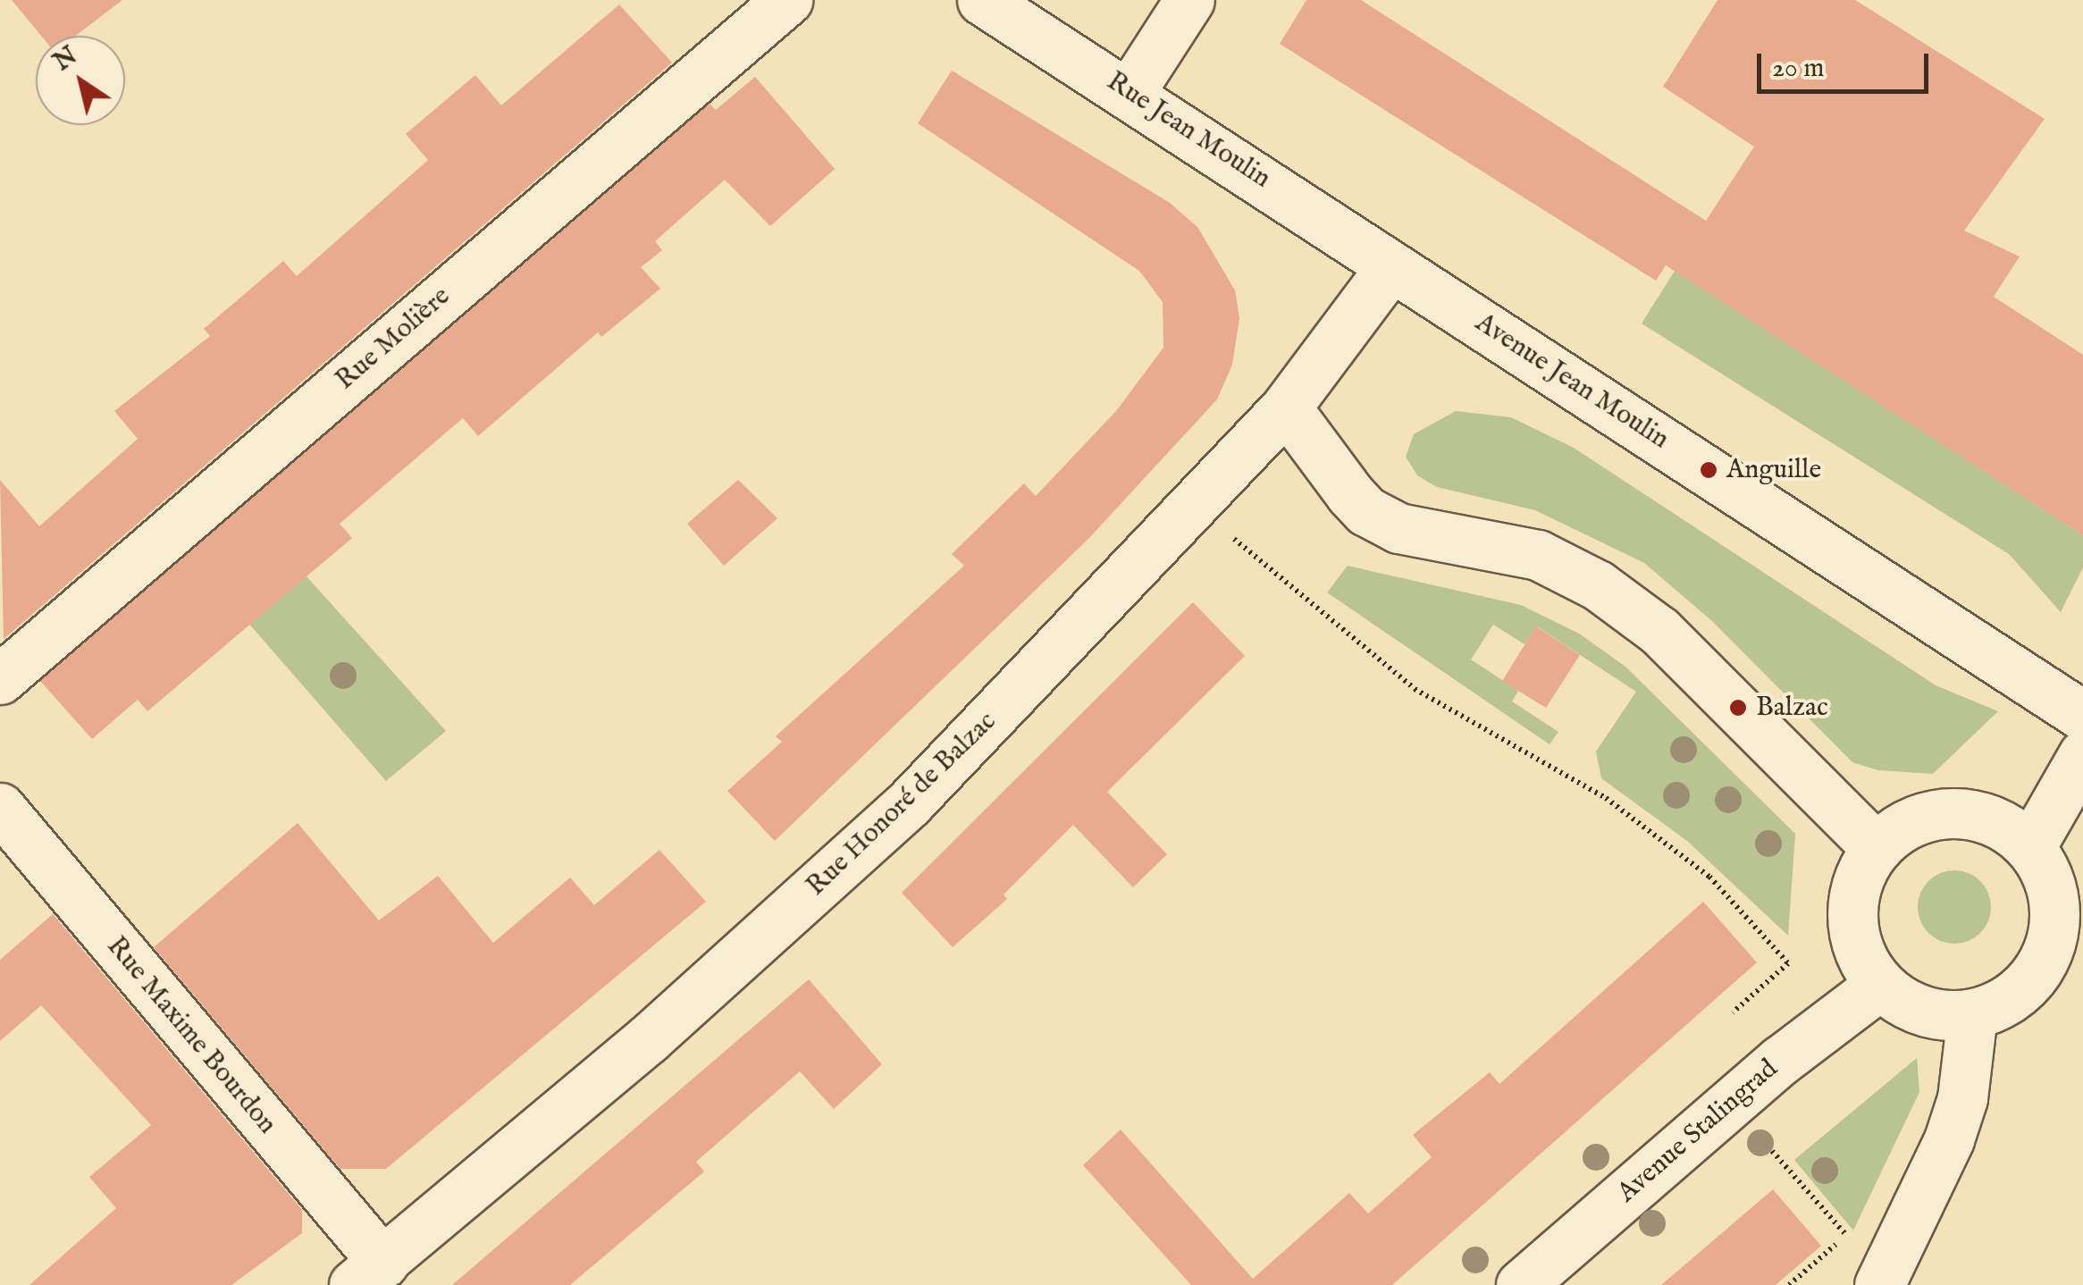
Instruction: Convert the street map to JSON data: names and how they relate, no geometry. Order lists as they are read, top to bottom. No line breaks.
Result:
{"streets":{"street":["Rue Jean Moulin","Rue Molière","Avenue Jean Moulin","Rue Honoré de Balzac","Rue Maxime Bourdon","Avenue Stalingrad"]},"crossings":[["Rue Jean Moulin","Avenue Jean Moulin"],["Rue Jean Moulin","Rue Honoré de Balzac"],["Avenue Jean Moulin","Rue Honoré de Balzac"],["Rue Honoré de Balzac","Rue Maxime Bourdon"]],"places":["Anguille","Balzac"],"scale_bar":"20 m","north":"top left"}
